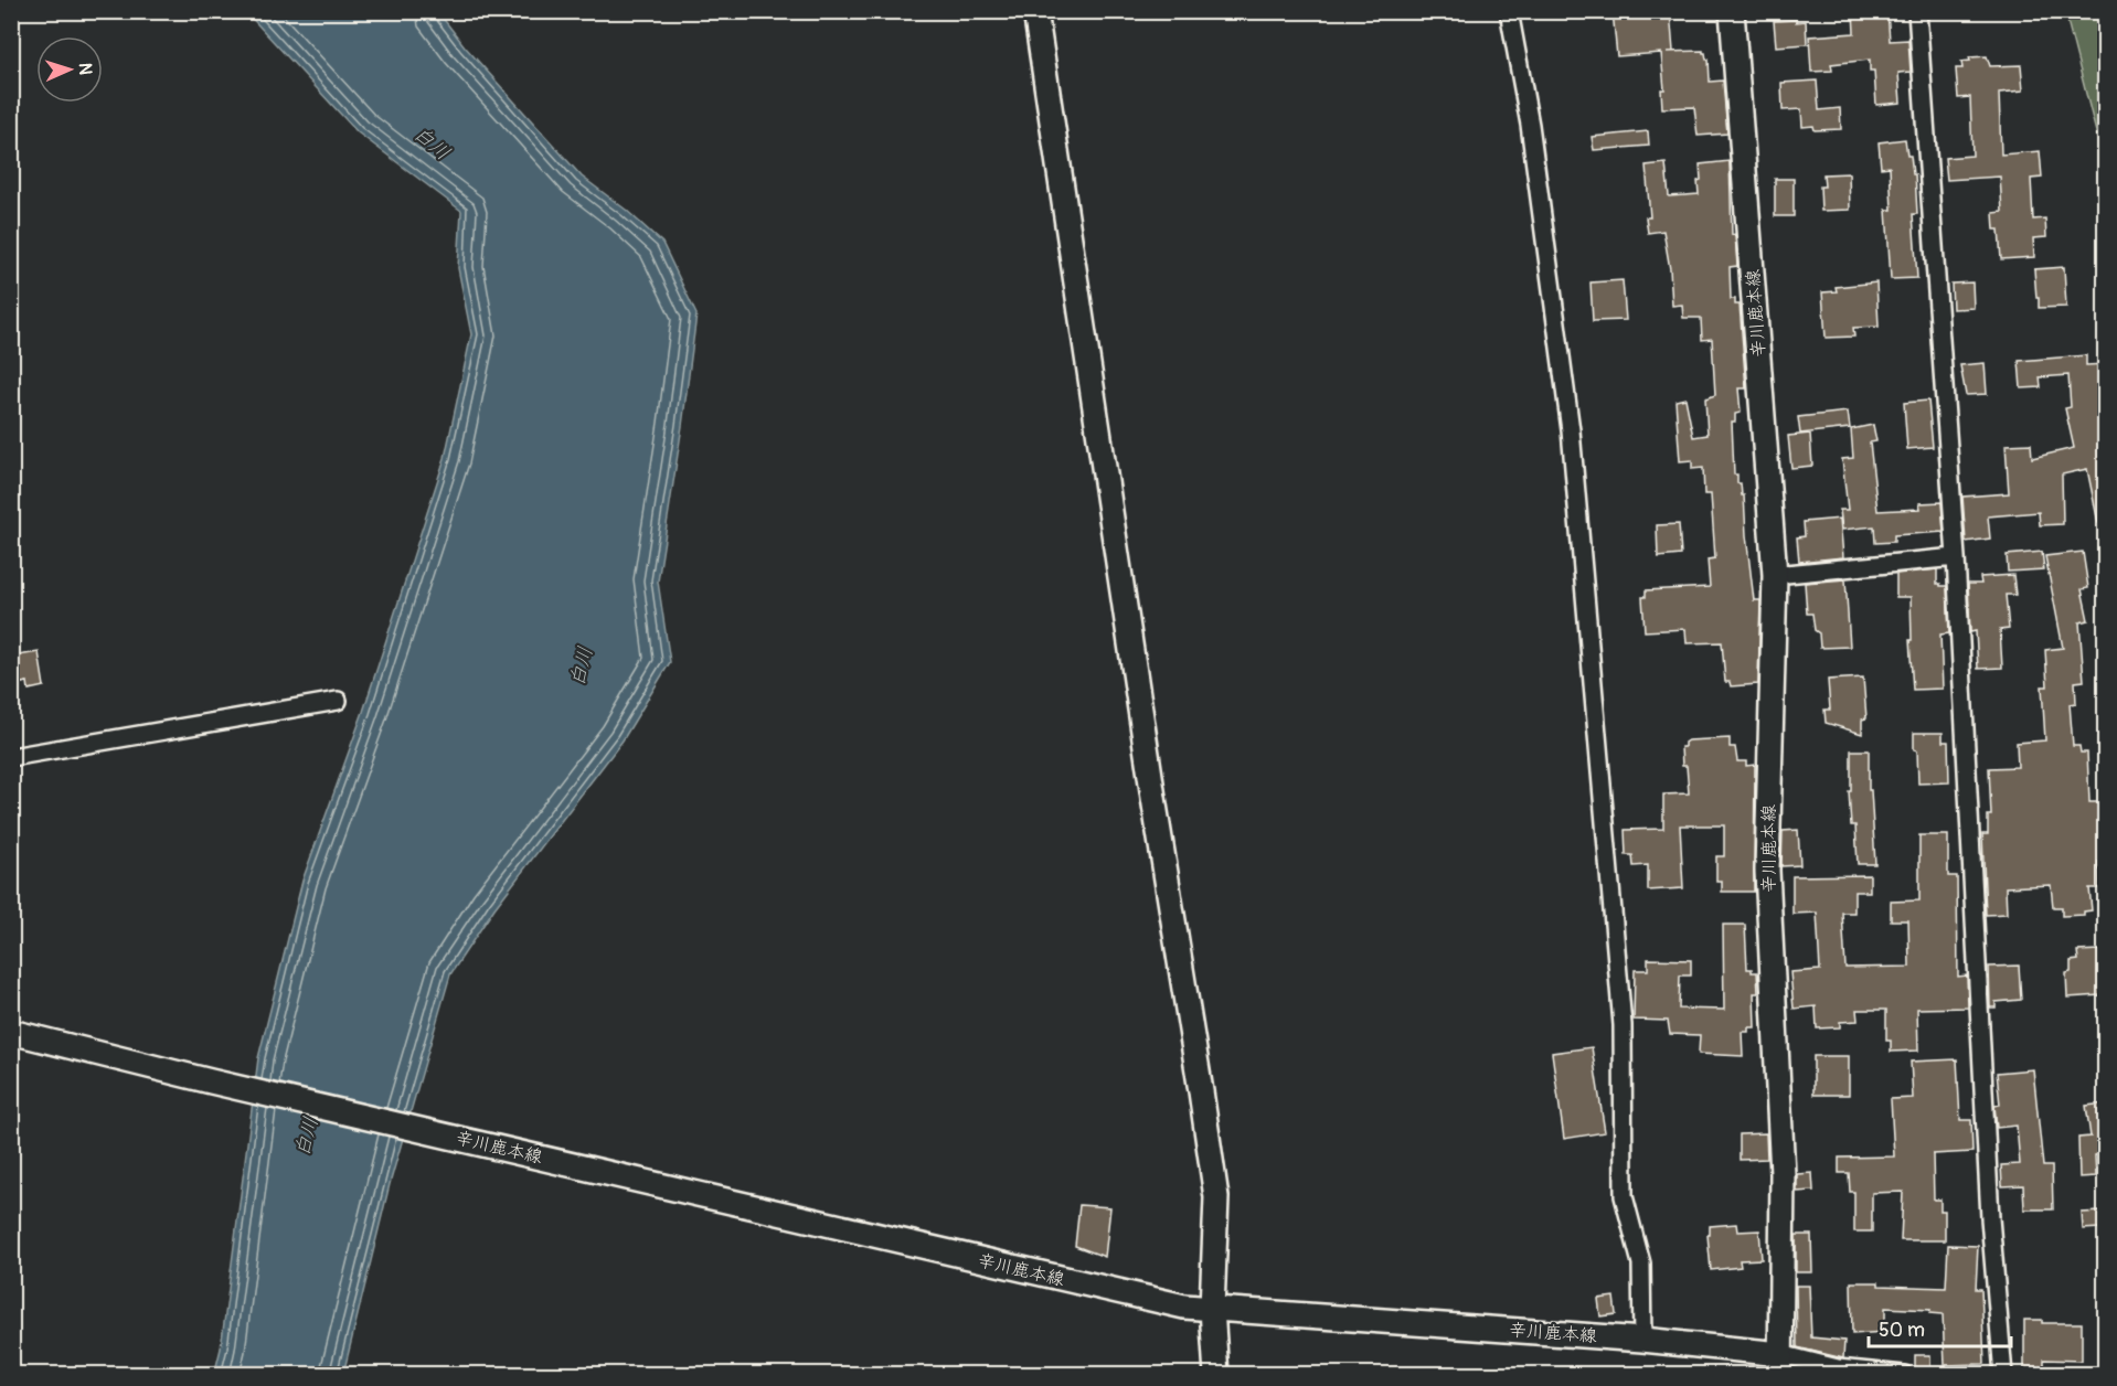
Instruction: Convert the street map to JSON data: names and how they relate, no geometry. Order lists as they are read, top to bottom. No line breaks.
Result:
{"streets":{"main road":["辛川鹿本線"]},"water":["白川"],"scale_bar":"50 m","north":"right"}
